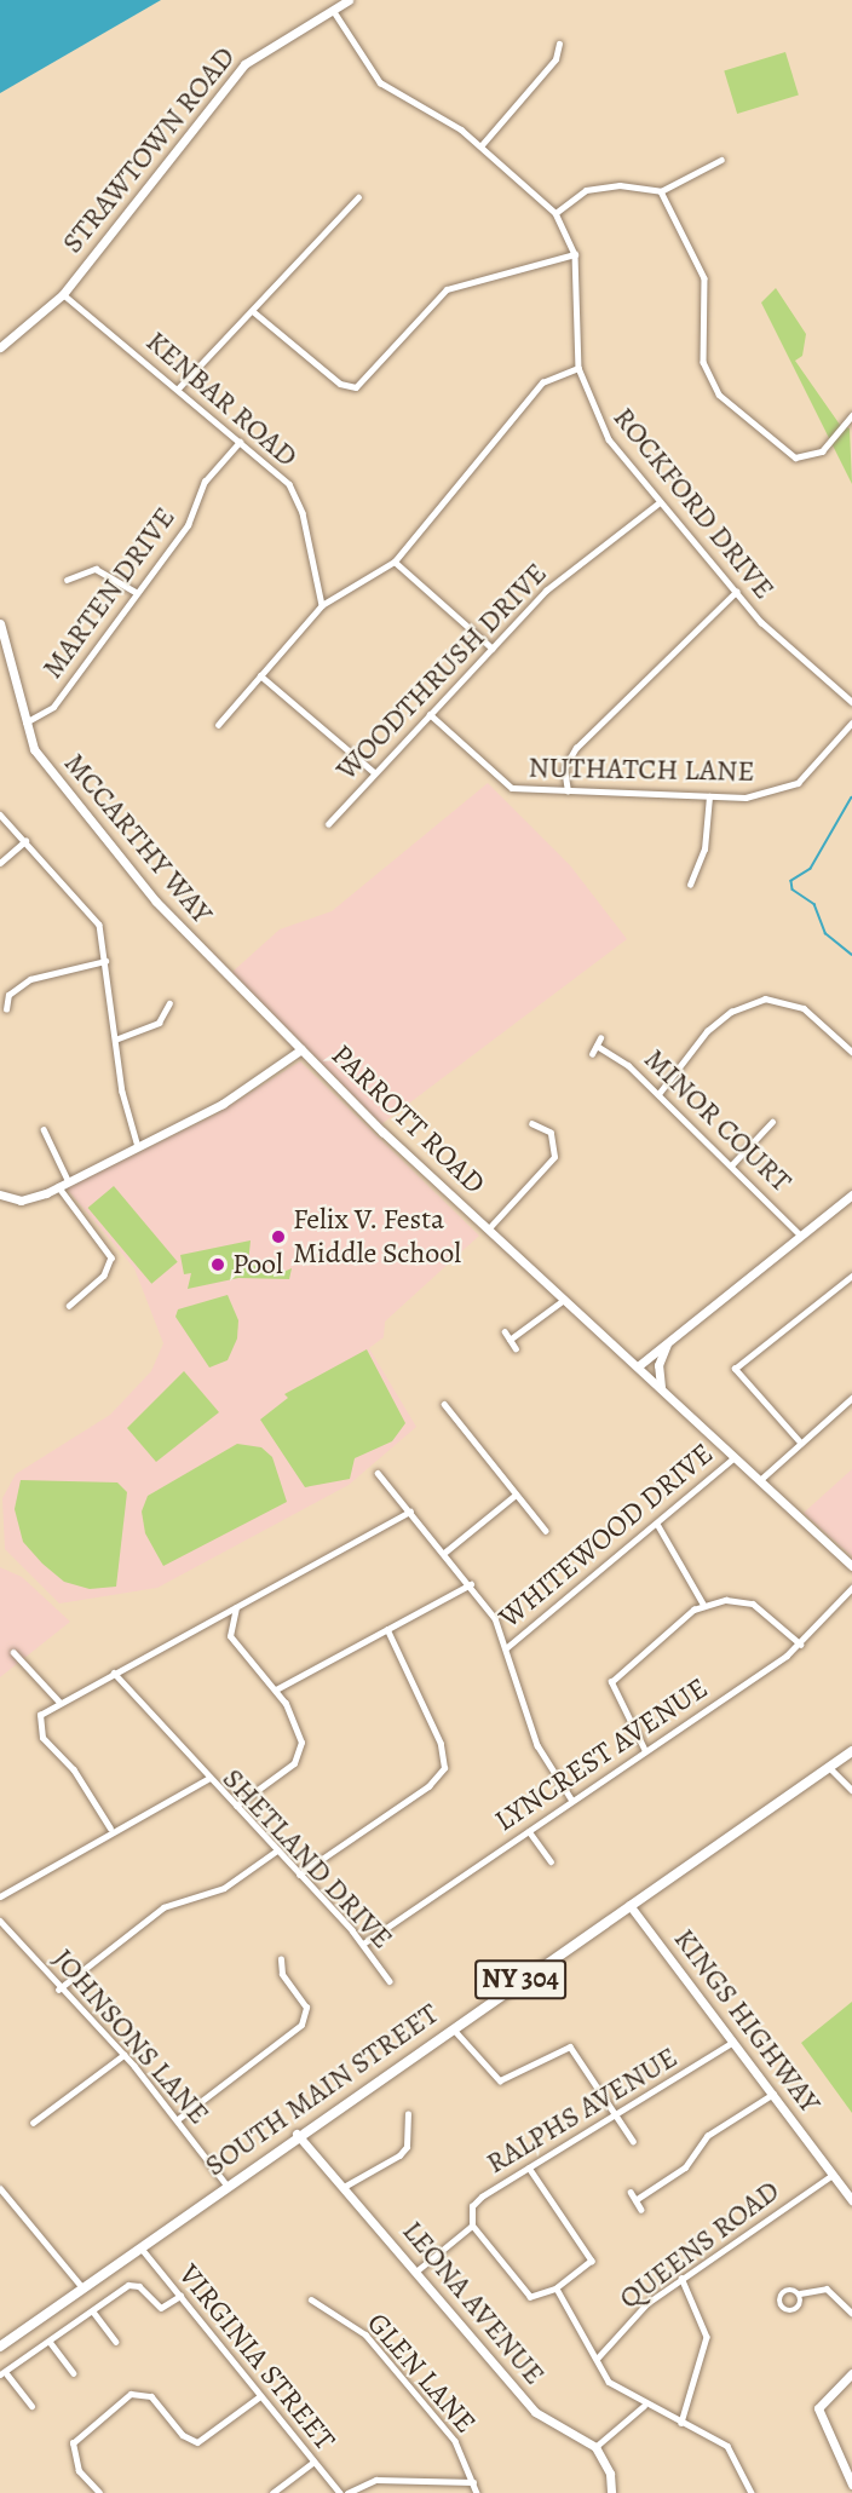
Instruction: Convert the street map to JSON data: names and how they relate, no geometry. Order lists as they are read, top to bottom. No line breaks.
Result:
{"streets":{"main road":["NY 304","SOUTH MAIN STREET"],"street":["STRAWTOWN ROAD","KENBAR ROAD","ROCKFORD DRIVE","MARTEN DRIVE","WOODTHRUSH DRIVE","NUTHATCH LANE","MCCARTHY WAY","PARROTT ROAD","MINOR COURT","WHITEWOOD DRIVE","LYNCREST AVENUE","SHETLAND DRIVE","KINGS HIGHWAY","JOHNSONS LANE","RALPHS AVENUE","QUEENS ROAD","LEONA AVENUE","VIRGINIA STREET","GLEN LANE"]},"crossings":[["STRAWTOWN ROAD","KENBAR ROAD"],["STRAWTOWN ROAD","ROCKFORD DRIVE"],["KENBAR ROAD","MARTEN DRIVE"],["ROCKFORD DRIVE","WOODTHRUSH DRIVE"],["MARTEN DRIVE","MCCARTHY WAY"],["WOODTHRUSH DRIVE","NUTHATCH LANE"],["MCCARTHY WAY","PARROTT ROAD"],["PARROTT ROAD","WHITEWOOD DRIVE"],["LYNCREST AVENUE","SHETLAND DRIVE"],["KINGS HIGHWAY","SOUTH MAIN STREET"],["KINGS HIGHWAY","RALPHS AVENUE"],["KINGS HIGHWAY","QUEENS ROAD"],["JOHNSONS LANE","SOUTH MAIN STREET"],["SOUTH MAIN STREET","LEONA AVENUE"],["SOUTH MAIN STREET","VIRGINIA STREET"]],"places":["Felix V. Festa Middle School","Pool"]}
